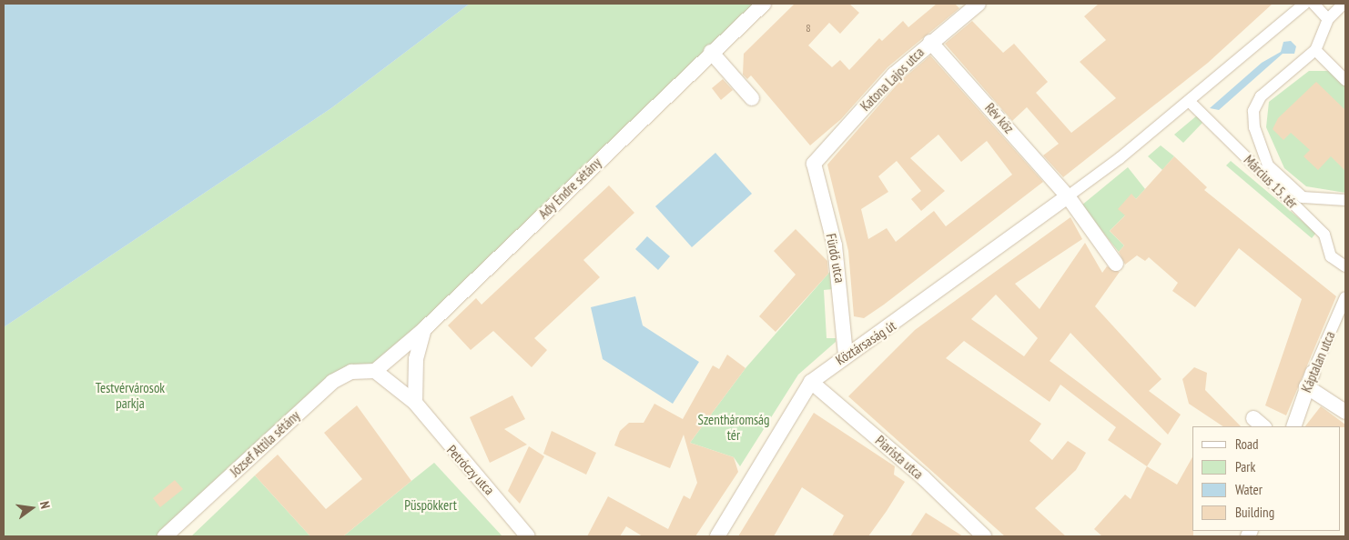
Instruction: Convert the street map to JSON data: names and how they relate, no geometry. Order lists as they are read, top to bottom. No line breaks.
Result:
{"streets":{"street":["Katona Lajos utca","Rév köz","Március 15. tér","Ady Endre sétány","Fürdő utca","Köztársaság út","Káptalan utca","József Attila sétány","Piarista utca","Petróczy utca"]},"crossings":[["Katona Lajos utca","Rév köz"],["Katona Lajos utca","Fürdő utca"],["Rév köz","Köztársaság út"],["Ady Endre sétány","József Attila sétány"],["Ady Endre sétány","Petróczy utca"],["Fürdő utca","Köztársaság út"],["Köztársaság út","Piarista utca"],["József Attila sétány","Petróczy utca"]],"parks":["Testvérvárosok parkja","Szentháromság tér","Püspökkert"],"house_numbers":["8"],"legend":["Road","Park","Water","Building"],"north":"right"}
